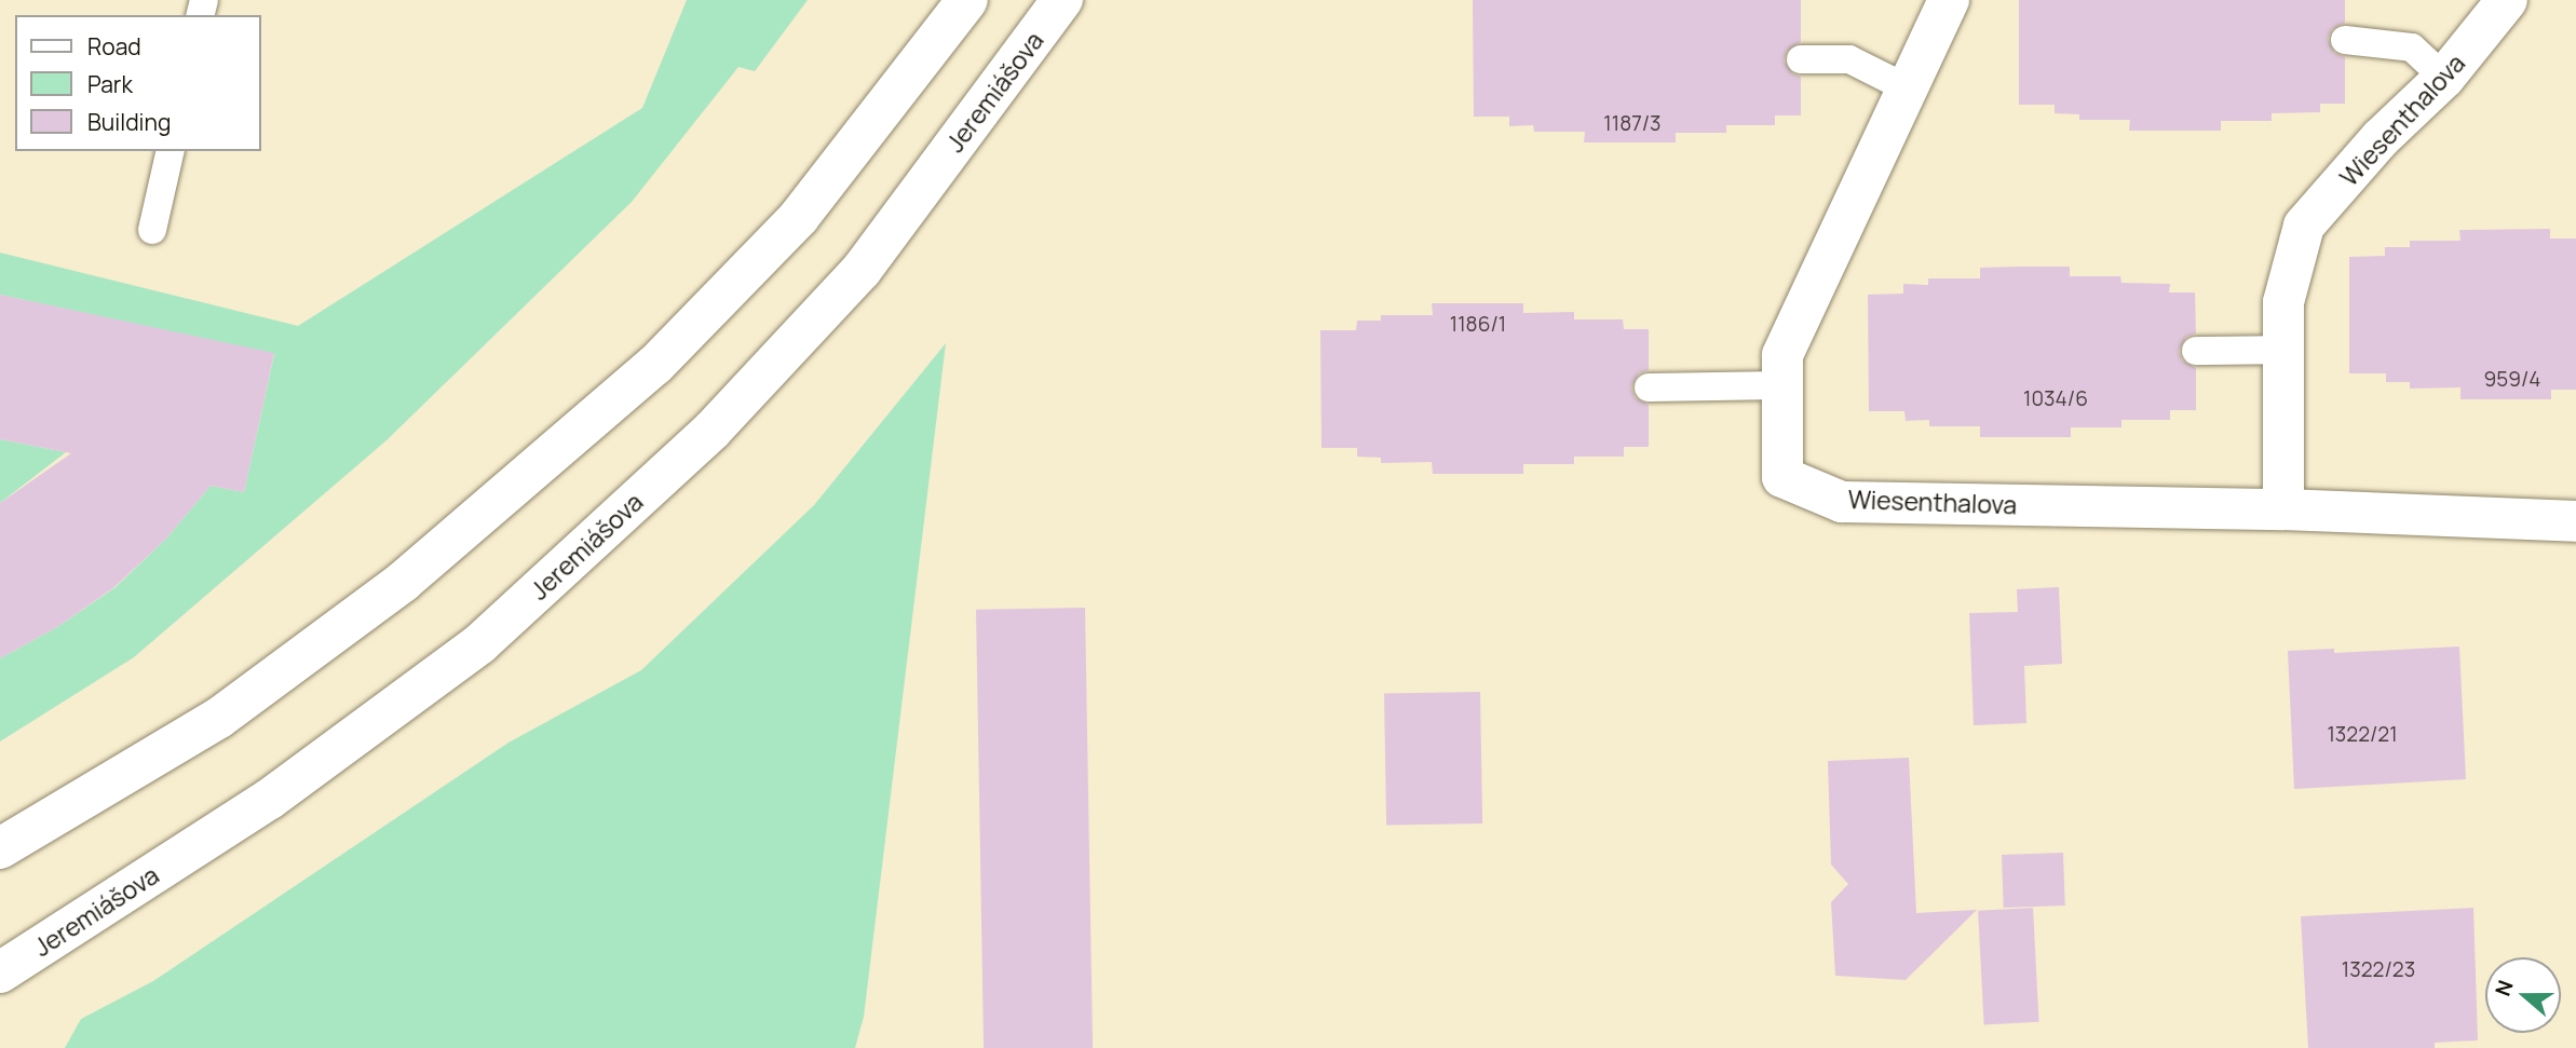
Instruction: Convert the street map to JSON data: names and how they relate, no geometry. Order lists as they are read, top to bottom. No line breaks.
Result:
{"streets":{"main road":["Jeremiášova","Wiesenthalova"]},"house_numbers":["1187/3","1186/1","959/4","1034/6","1322/21","1322/23"],"legend":["Road","Park","Building"],"north":"left"}
